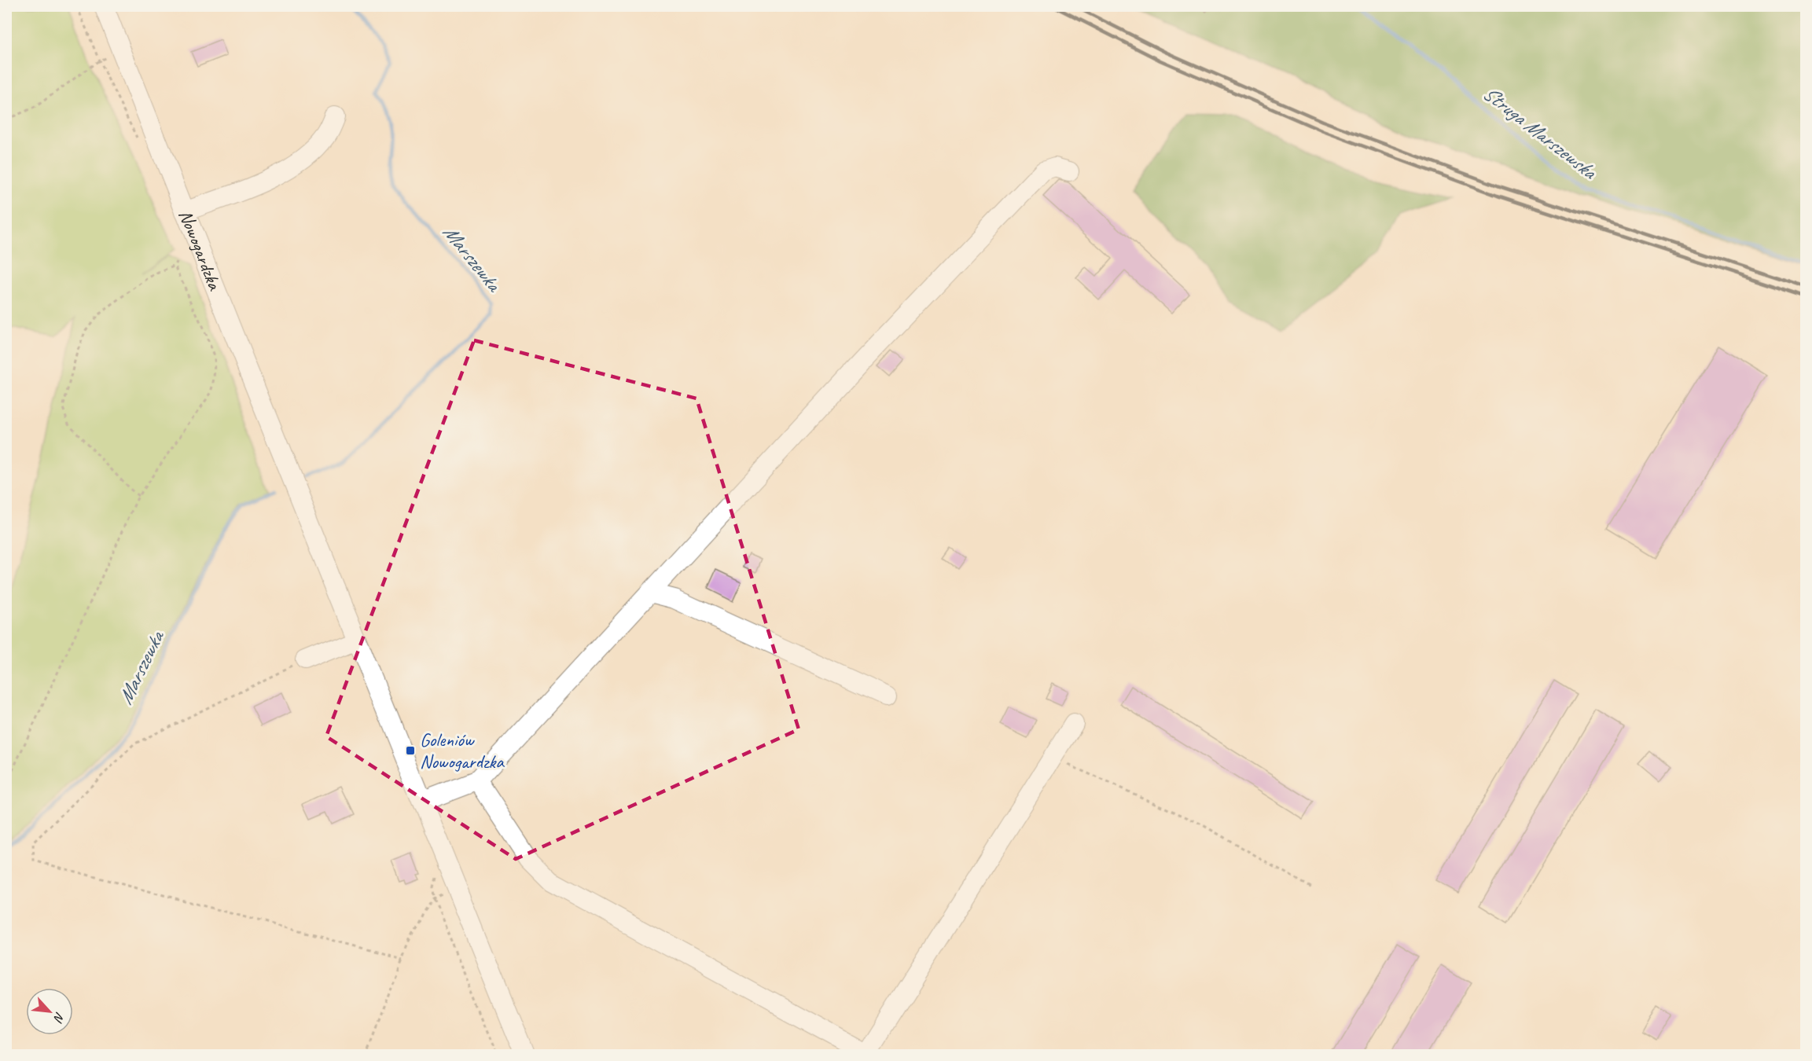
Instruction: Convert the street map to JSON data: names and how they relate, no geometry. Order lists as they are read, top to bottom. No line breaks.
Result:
{"streets":{"street":["Nowogardzka"]},"water":["Struga Marszewska","Marszewka"],"places":{"transit":["Goleniów Nowogardzka"]},"north":"bottom right"}
